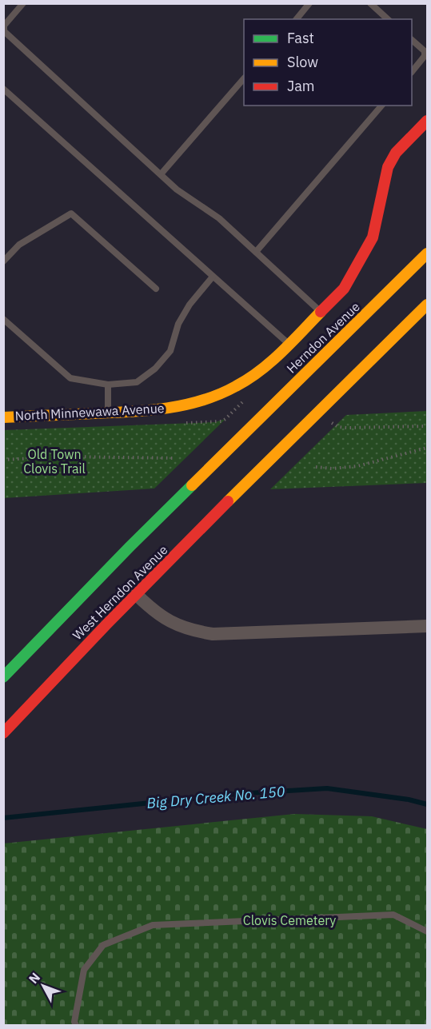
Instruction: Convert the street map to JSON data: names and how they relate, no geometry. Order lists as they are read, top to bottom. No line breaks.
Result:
{"streets":{"main road":["Herndon Avenue","North Minnewawa Avenue","West Herndon Avenue"]},"crossings":[["Herndon Avenue","West Herndon Avenue"]],"water":["Big Dry Creek No. 150"],"parks":["Old Town Clovis Trail","Clovis Cemetery"],"legend":["Fast","Slow","Jam"],"north":"top left"}
